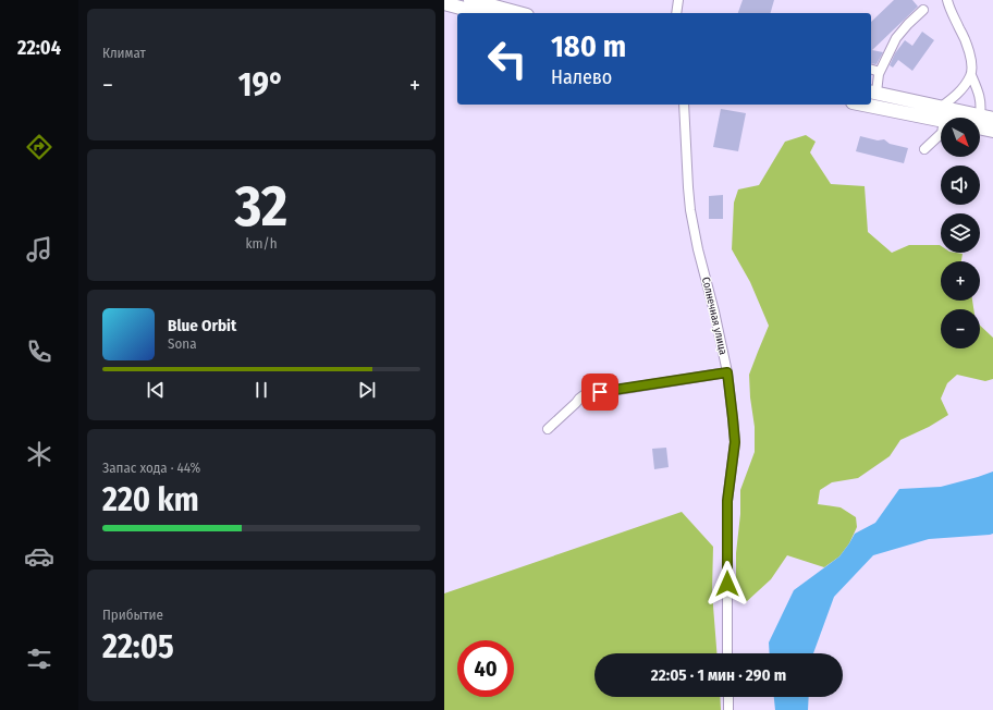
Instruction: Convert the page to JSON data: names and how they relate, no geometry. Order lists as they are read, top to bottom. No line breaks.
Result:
{"streets":{"street":["Солнечная улица"]},"north":"bottom right","page":{"tabs":"22:04","tile":["Климат",["32","km/h"],["Запас хода · 44%","220 km"],["Прибытие","22:05"]],"turn":["180 m","Налево"],"heat":["−","19°","+"],"map_buttons":["+","−"],"song":["Blue Orbit","Sona"],"limit":"40","trip":"22:05 · 1 мин · 290 m"}}
